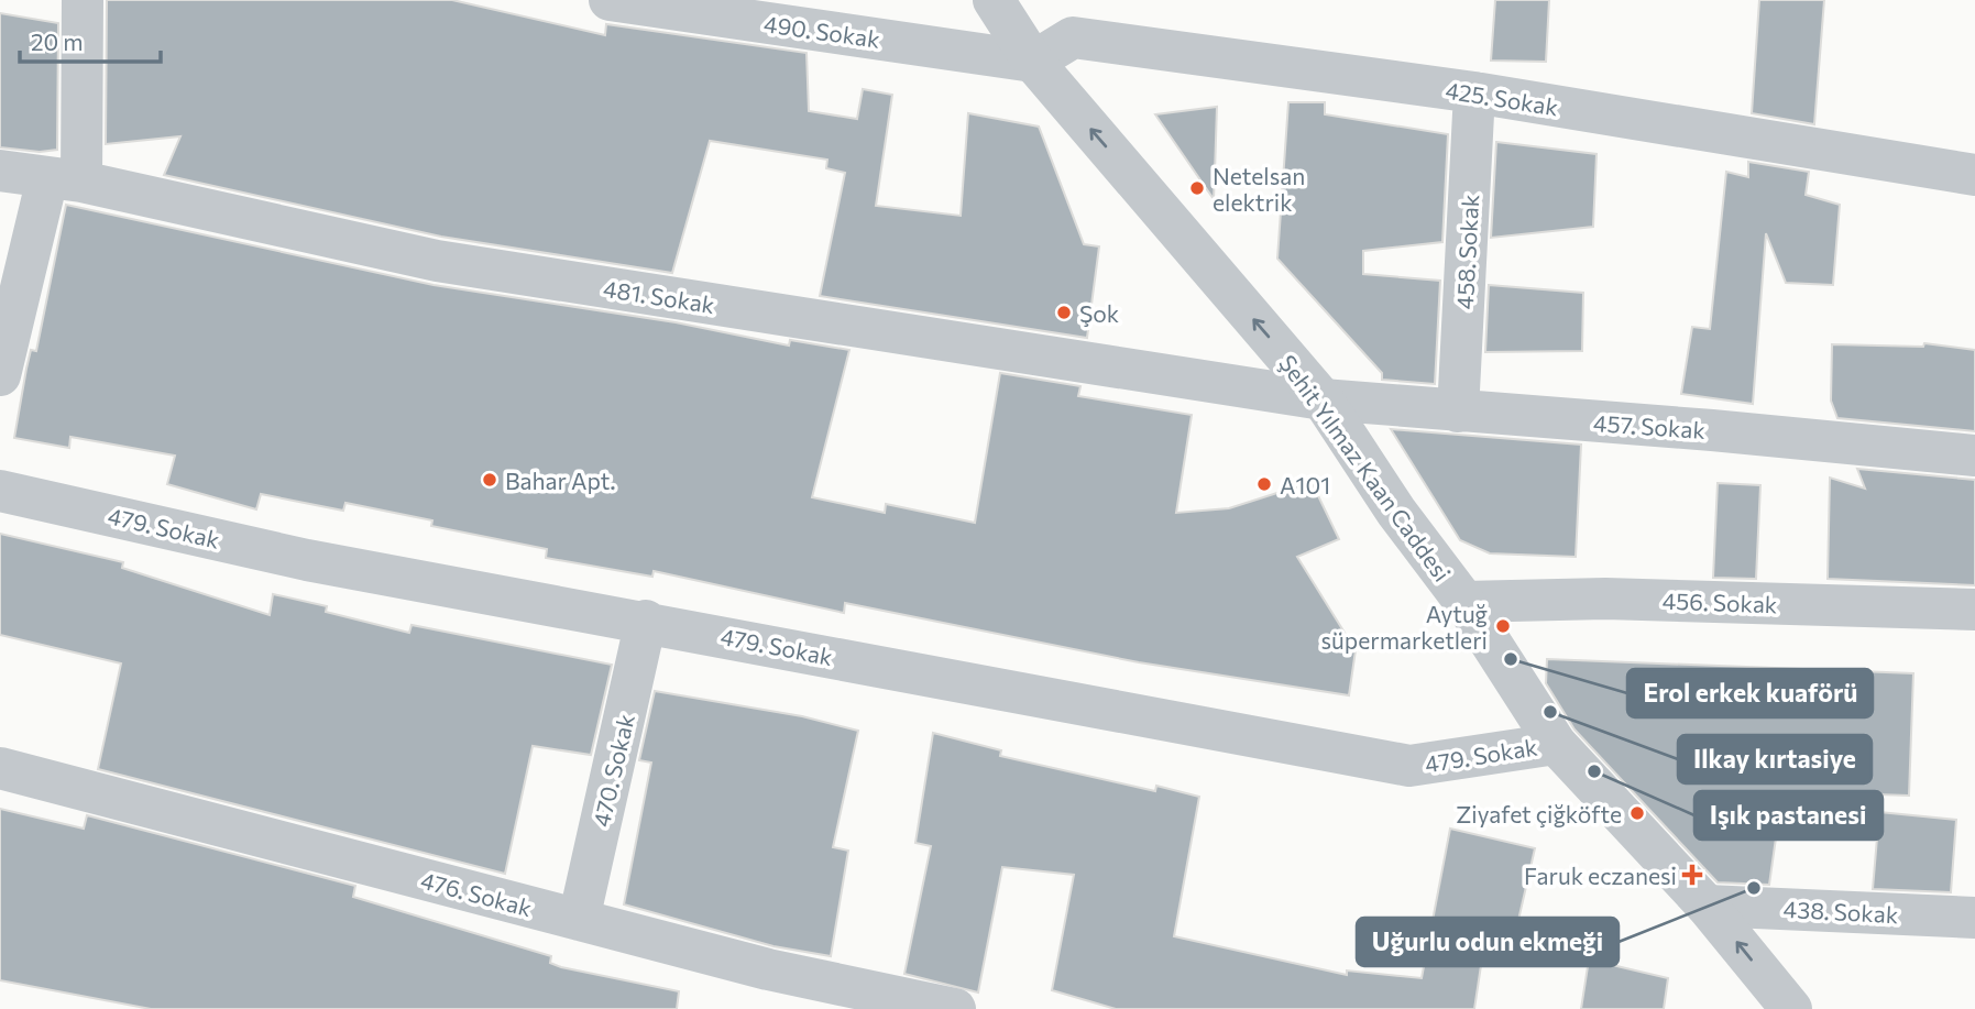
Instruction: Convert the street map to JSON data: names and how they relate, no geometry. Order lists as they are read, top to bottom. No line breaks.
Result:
{"streets":{"street":["490. Sokak","425. Sokak","458. Sokak","481. Sokak","457. Sokak","Şehit Yılmaz Kaan Caddesi","479. Sokak","456. Sokak","470. Sokak","476. Sokak","438. Sokak"]},"crossings":[["490. Sokak","425. Sokak"],["490. Sokak","Şehit Yılmaz Kaan Caddesi"],["425. Sokak","458. Sokak"],["425. Sokak","Şehit Yılmaz Kaan Caddesi"],["458. Sokak","457. Sokak"],["481. Sokak","457. Sokak"],["481. Sokak","Şehit Yılmaz Kaan Caddesi"],["457. Sokak","Şehit Yılmaz Kaan Caddesi"],["Şehit Yılmaz Kaan Caddesi","479. Sokak"],["Şehit Yılmaz Kaan Caddesi","456. Sokak"],["Şehit Yılmaz Kaan Caddesi","438. Sokak"],["479. Sokak","470. Sokak"],["470. Sokak","476. Sokak"]],"one_way":["Şehit Yılmaz Kaan Caddesi"],"places":{"other":["Netelsan elektrik","Şok","Bahar Apt.","A101","Aytuğ süpermarketleri","Erol erkek kuaförü","Ilkay kırtasiye","Işık pastanesi","Ziyafet çiğköfte","Uğurlu odun ekmeği"],"health":["Faruk eczanesi"]},"scale_bar":"20 m"}
